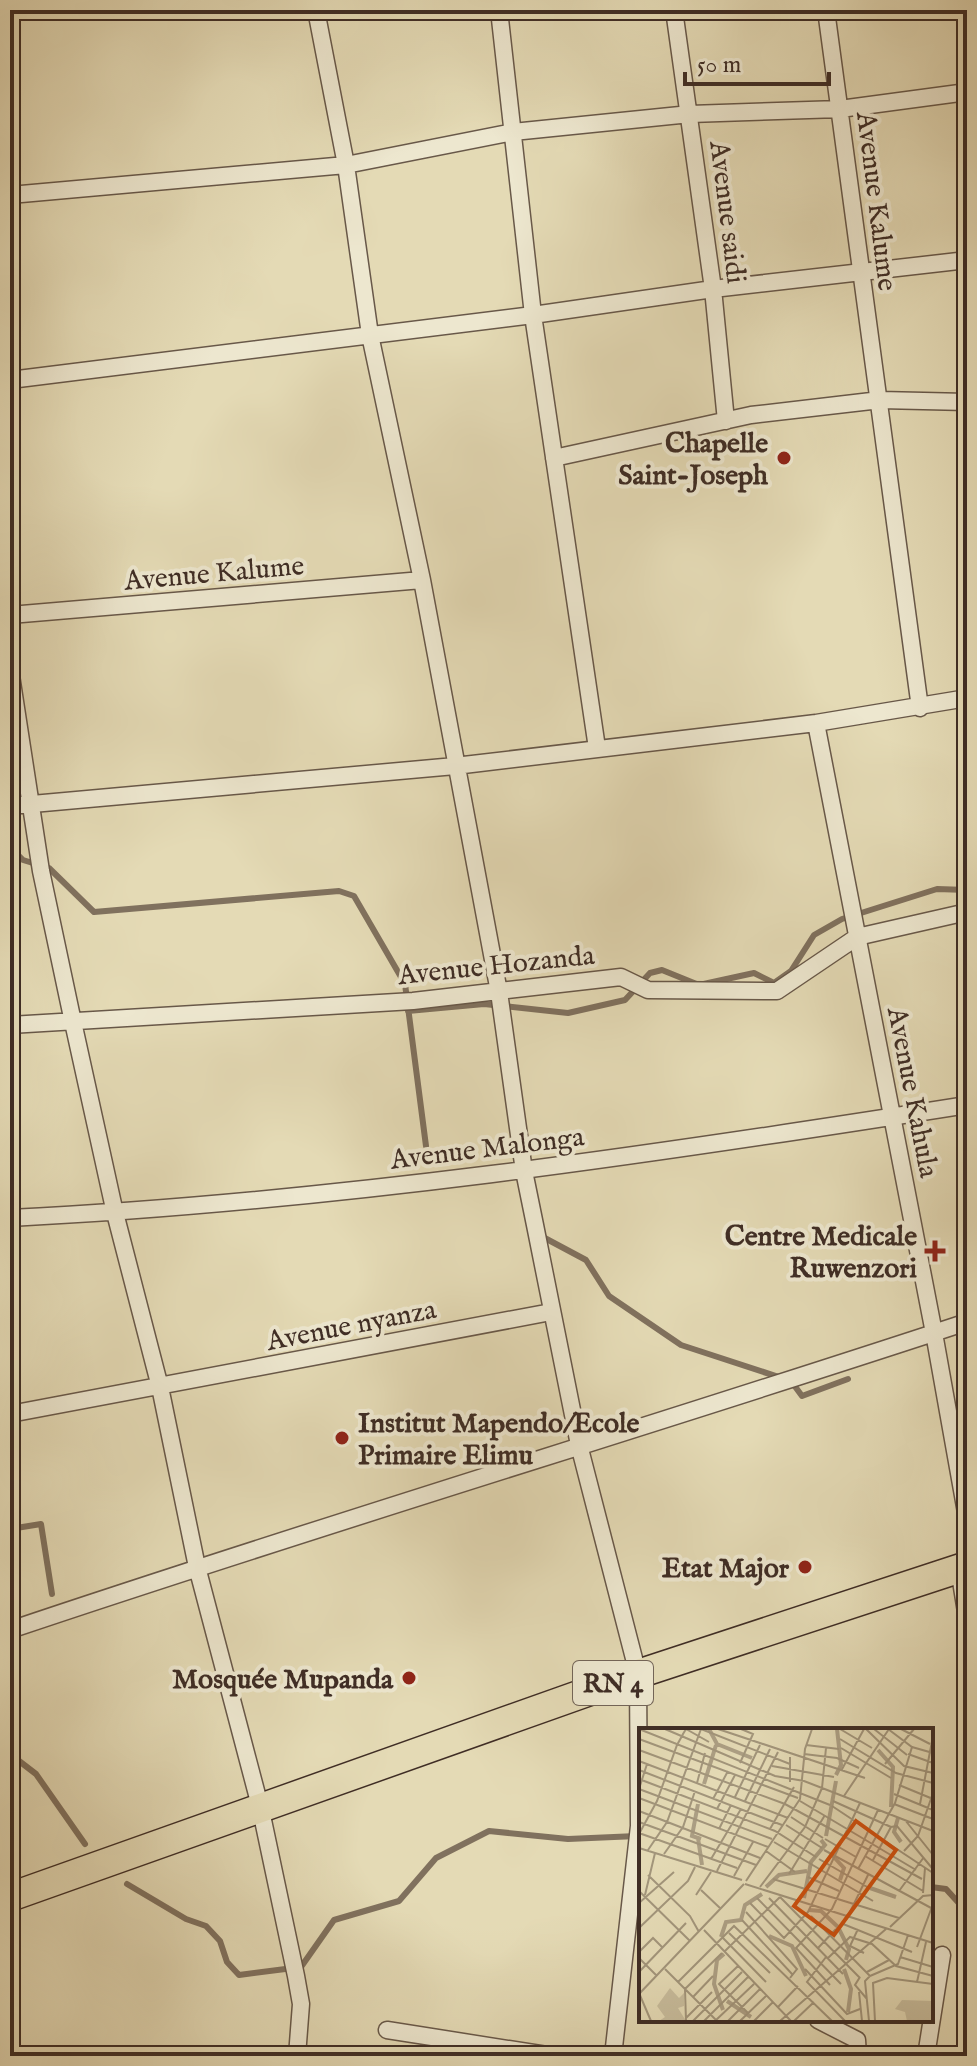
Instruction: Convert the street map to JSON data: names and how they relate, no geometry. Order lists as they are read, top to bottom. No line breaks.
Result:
{"streets":{"highway":["RN 4"],"street":["Avenue Kalume","Avenue saidi","Avenue Hozanda","Avenue Kahula","Avenue Malonga","Avenue nyanza"]},"crossings":[["Avenue Hozanda","Avenue Kahula"],["Avenue Kahula","Avenue Malonga"]],"places":{"other":["Chapelle Saint-Joseph","Institut Mapendo/Ecole Primaire Elimu","Etat Major","Mosquée Mupanda"],"health":["Centre Medicale Ruwenzori"]},"scale_bar":"50 m"}
